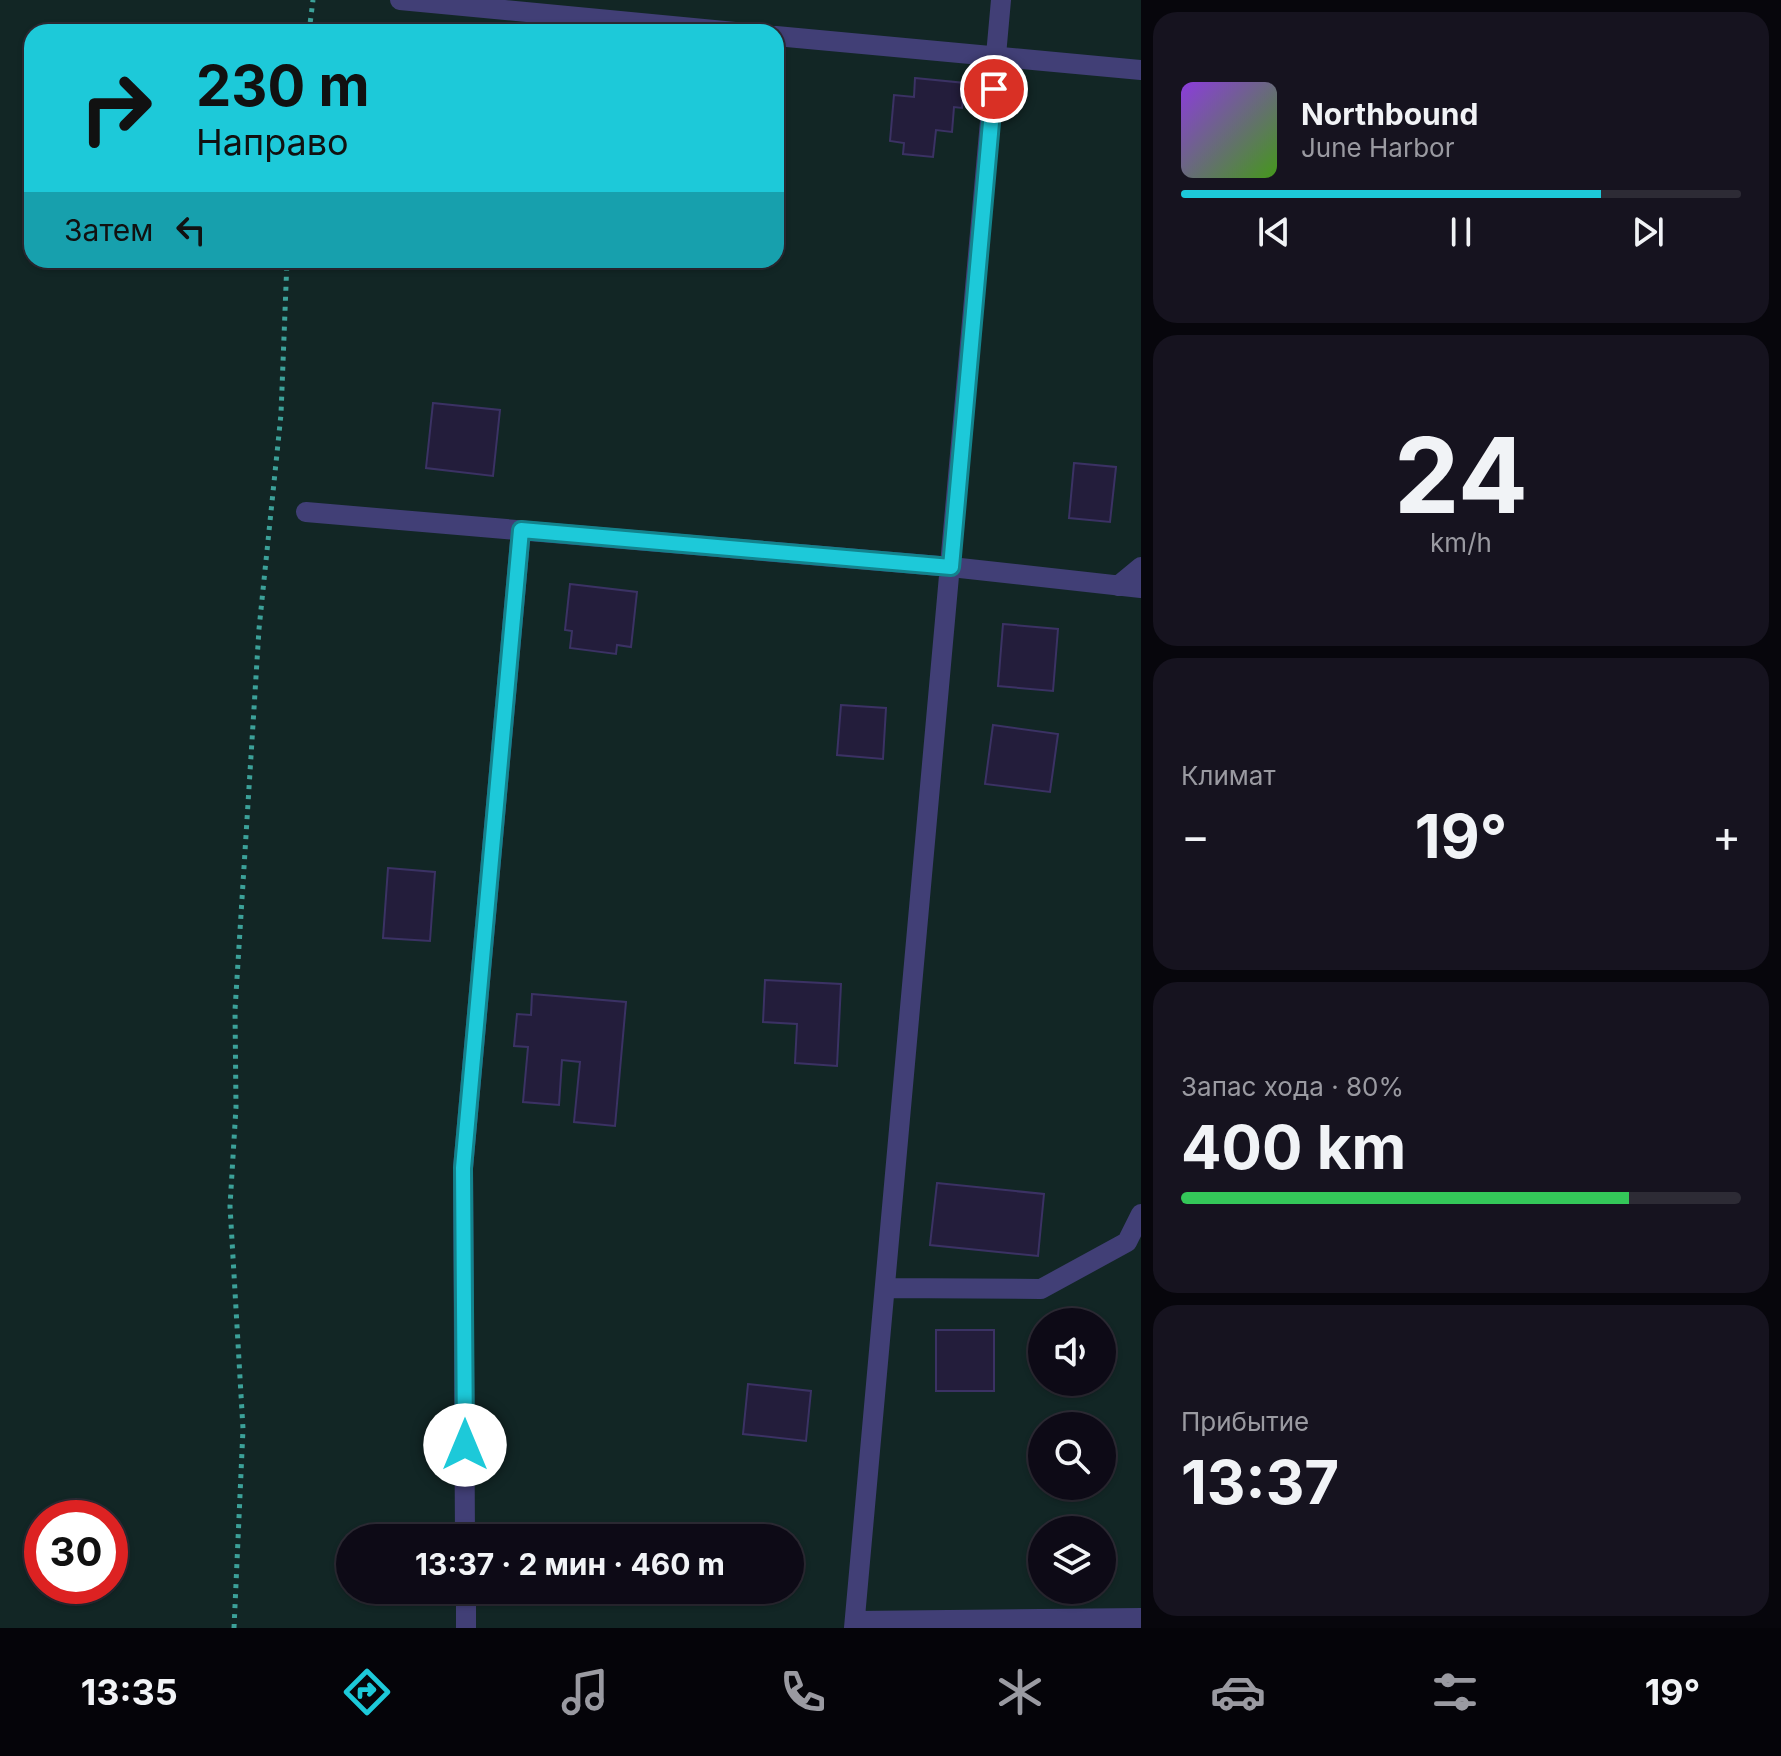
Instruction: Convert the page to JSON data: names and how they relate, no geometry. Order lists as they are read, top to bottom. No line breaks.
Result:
{"page":{"turn":["230 m","Направо"],"song":["Northbound","June Harbor"],"then":"Затем","tile":[["24","km/h"],"Климат",["Запас хода · 80%","400 km"],["Прибытие","13:37"]],"heat":["−","19°","+"],"limit":"30","trip":"13:37 · 2 мин · 460 m","tabs":["13:35","19°"]}}
